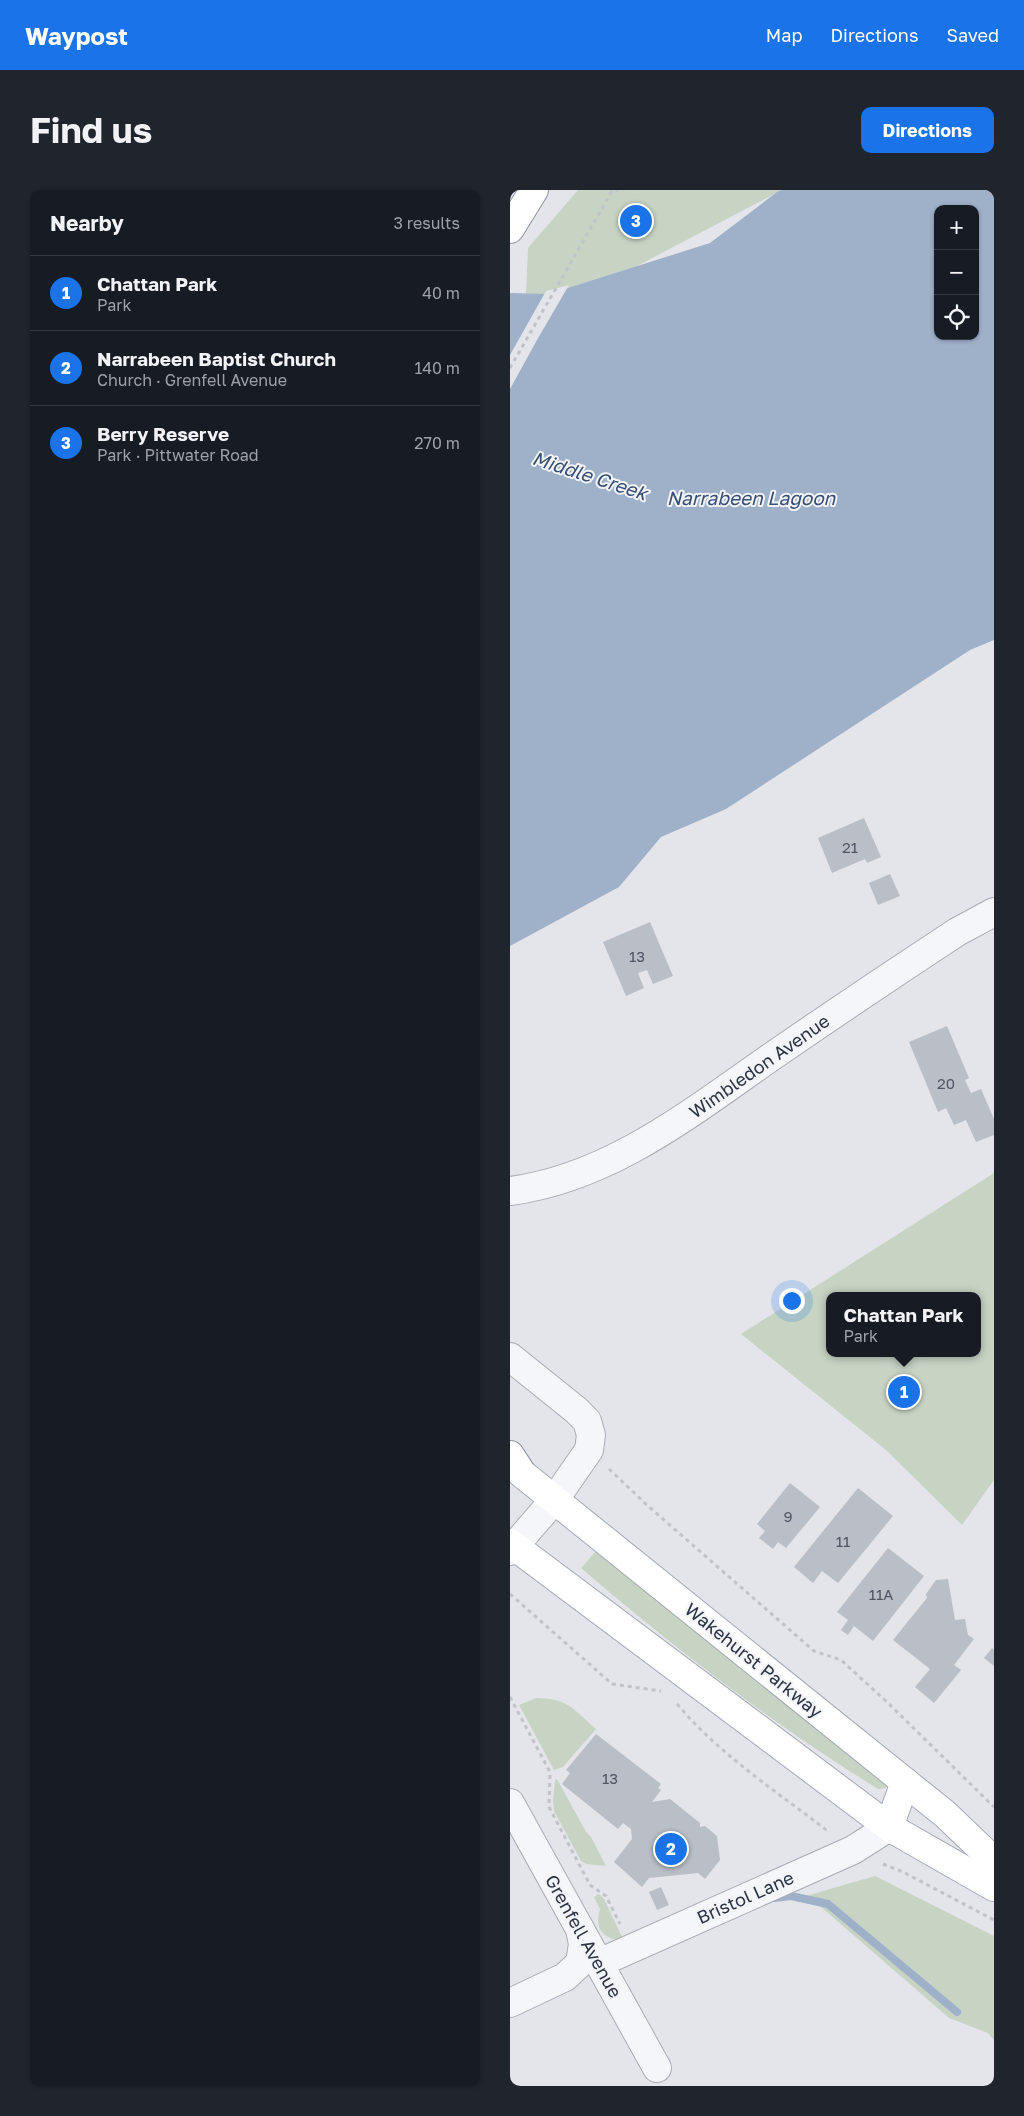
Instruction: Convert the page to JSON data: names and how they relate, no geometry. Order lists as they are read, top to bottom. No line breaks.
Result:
{"streets":{"main road":["Wakehurst Parkway"],"street":["Wimbledon Avenue","Bristol Lane","Grenfell Avenue"]},"crossings":[["Bristol Lane","Grenfell Avenue"]],"water":["Middle Creek","Narrabeen Lagoon"],"house_numbers":["21","13","20","9","11","11A","13"],"page":{"header":"Waypost","nav":["Map","Directions","Saved"],"buttons":"Directions","title":"Find us","heading":["Nearby","3 results"],"pins":["3","1","2"],"map_buttons":["+","−"],"list":[{"mark":"1","name":"Chattan Park","note":"Park","value":"40 m"},{"mark":"2","name":"Narrabeen Baptist Church","note":"Church · Grenfell Avenue","value":"140 m"},{"mark":"3","name":"Berry Reserve","note":"Park · Pittwater Road","value":"270 m"}],"popup":["Chattan Park","Park"]}}
